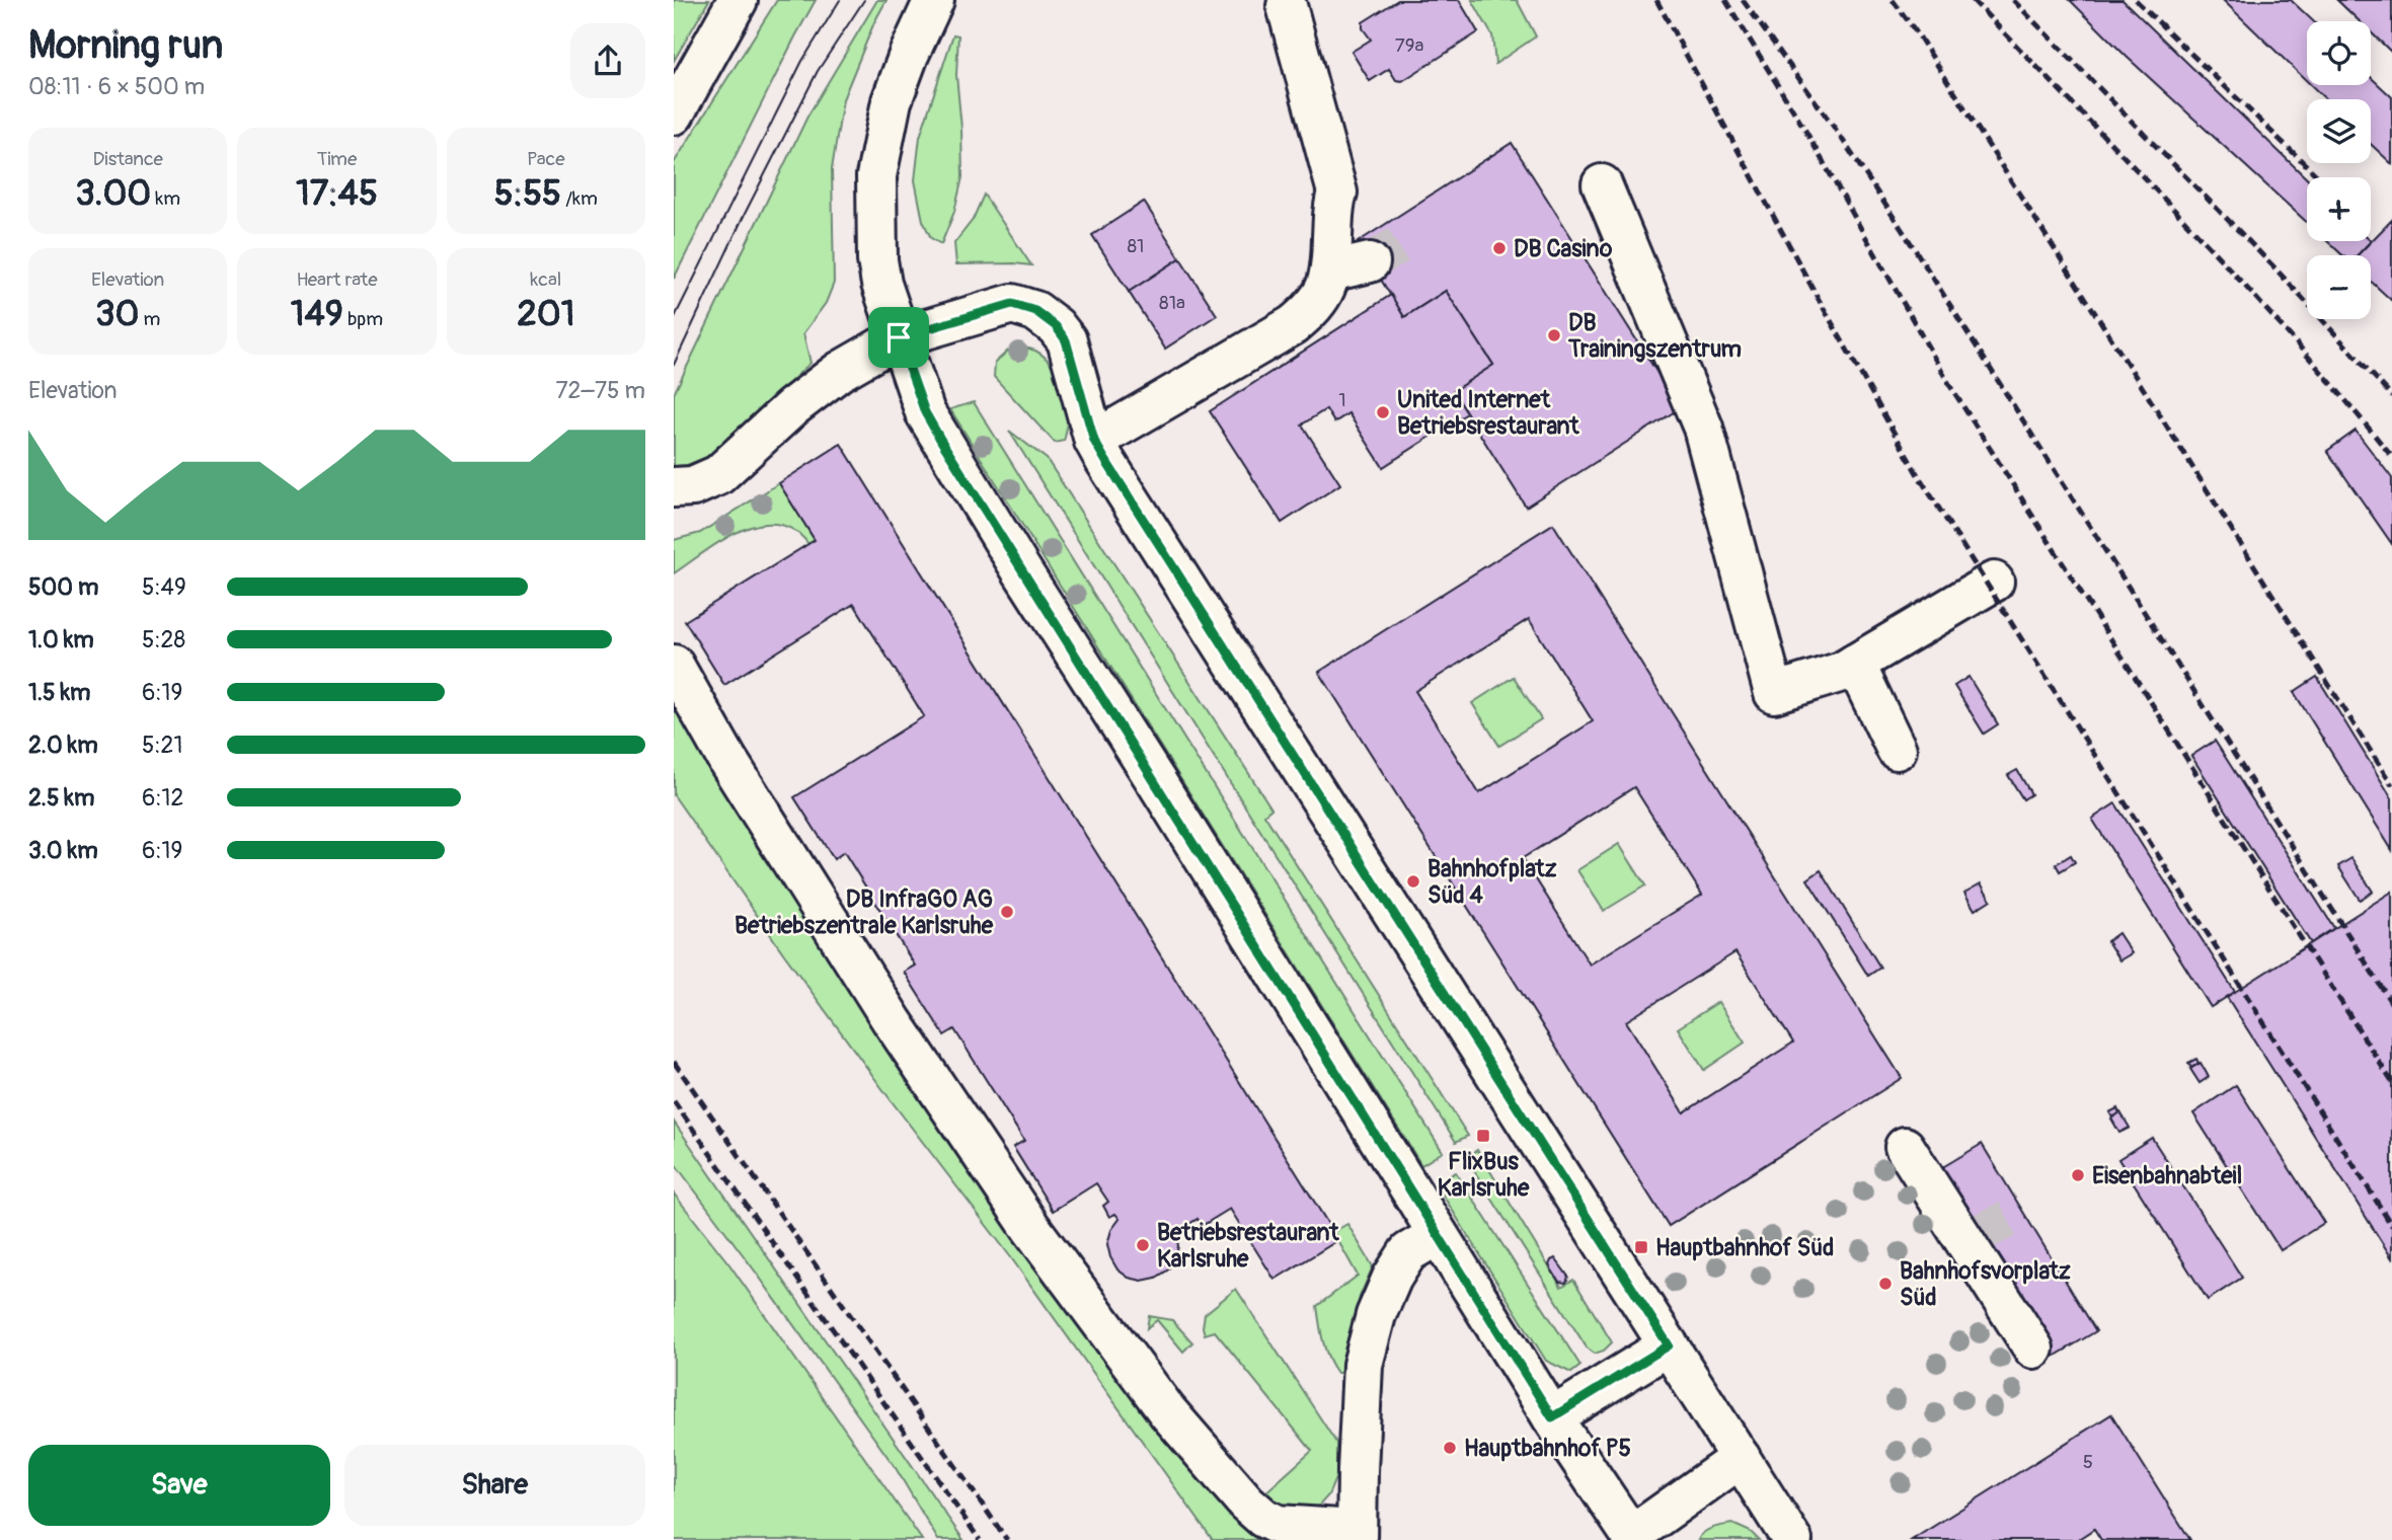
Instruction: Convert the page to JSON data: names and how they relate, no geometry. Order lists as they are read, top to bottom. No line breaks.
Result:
{"places":{"other":["DB Casino","DB Trainingszentrum","United Internet Betriebsrestaurant","Bahnhofplatz Süd 4","DB InfraGO AG Betriebszentrale Karlsruhe","Eisenbahnabteil","Betriebsrestaurant Karlsruhe","Bahnhofsvorplatz Süd","Hauptbahnhof P5"],"transit":["FlixBus Karlsruhe","Hauptbahnhof Süd"]},"house_numbers":["79a","81","81a","1","5"],"page":{"heading":["Morning run","08:11 · 6 × 500 m"],"map_buttons":["+","−"],"stats":[["Distance","3.00 km"],["Time","17:45"],["Pace","5:55 /km"],["Elevation","30 m"],["Heart rate","149 bpm"],["kcal","201"]],"chart":["Elevation","72–75 m"],"list":[{"name":"500 m","note":"5:49"},{"name":"1.0 km","note":"5:28"},{"name":"1.5 km","note":"6:19"},{"name":"2.0 km","note":"5:21"},{"name":"2.5 km","note":"6:12"},{"name":"3.0 km","note":"6:19"}],"buttons":["Save","Share"]}}
